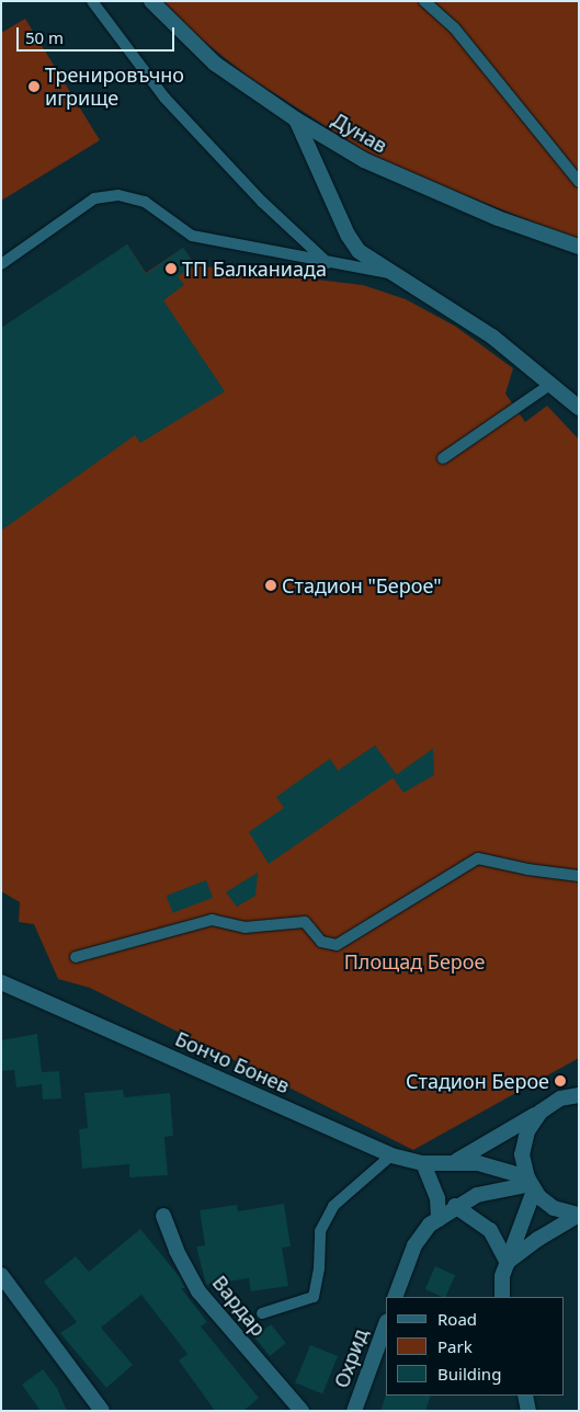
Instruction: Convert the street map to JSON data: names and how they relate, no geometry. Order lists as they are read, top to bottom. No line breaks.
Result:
{"streets":{"street":["Дунав","Бончо Бонев","Вардар","Охрид"]},"parks":["Площад Берое"],"places":["Тренировъчно игрище","ТП Балканиада","Стадион \"Берое\"","Стадион Берое"],"legend":["Road","Park","Building"],"scale_bar":"50 m"}
